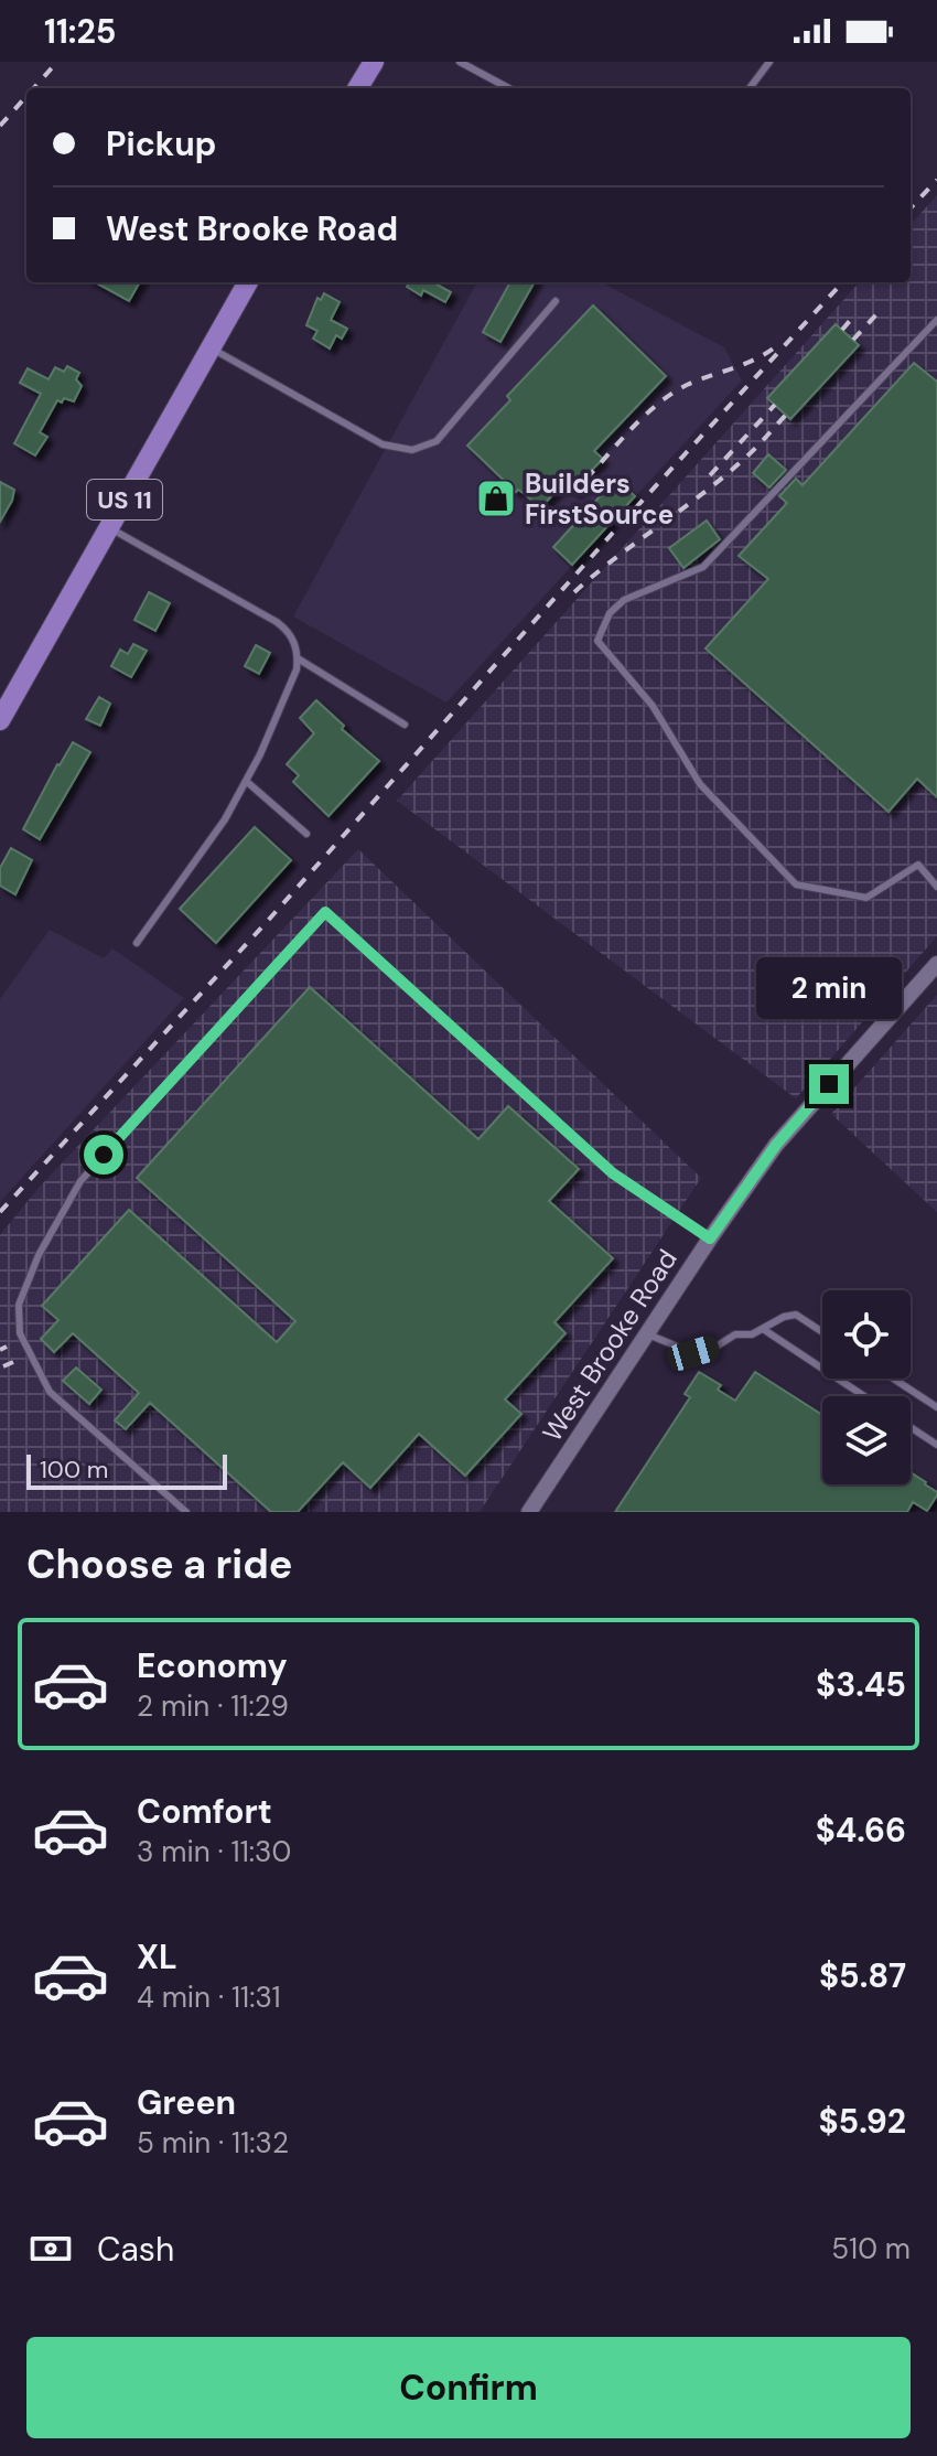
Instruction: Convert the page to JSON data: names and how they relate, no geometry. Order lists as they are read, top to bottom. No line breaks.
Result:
{"streets":{"main road":["US 11"],"street":["West Brooke Road"]},"places":{"shop":["Builders FirstSource"]},"scale_bar":"100 m","page":{"status":"11:25","banner":["Pickup","West Brooke Road"],"bubble":"2 min","scale":"100 m","heading":"Choose a ride","list":[{"name":"Economy","note":"2 min · 11:29","value":"$3.45"},{"name":"Comfort","note":"3 min · 11:30","value":"$4.66"},{"name":"XL","note":"4 min · 11:31","value":"$5.87"},{"name":"Green","note":"5 min · 11:32","value":"$5.92"}],"pay":["Cash","510 m"],"buttons":"Confirm"}}
